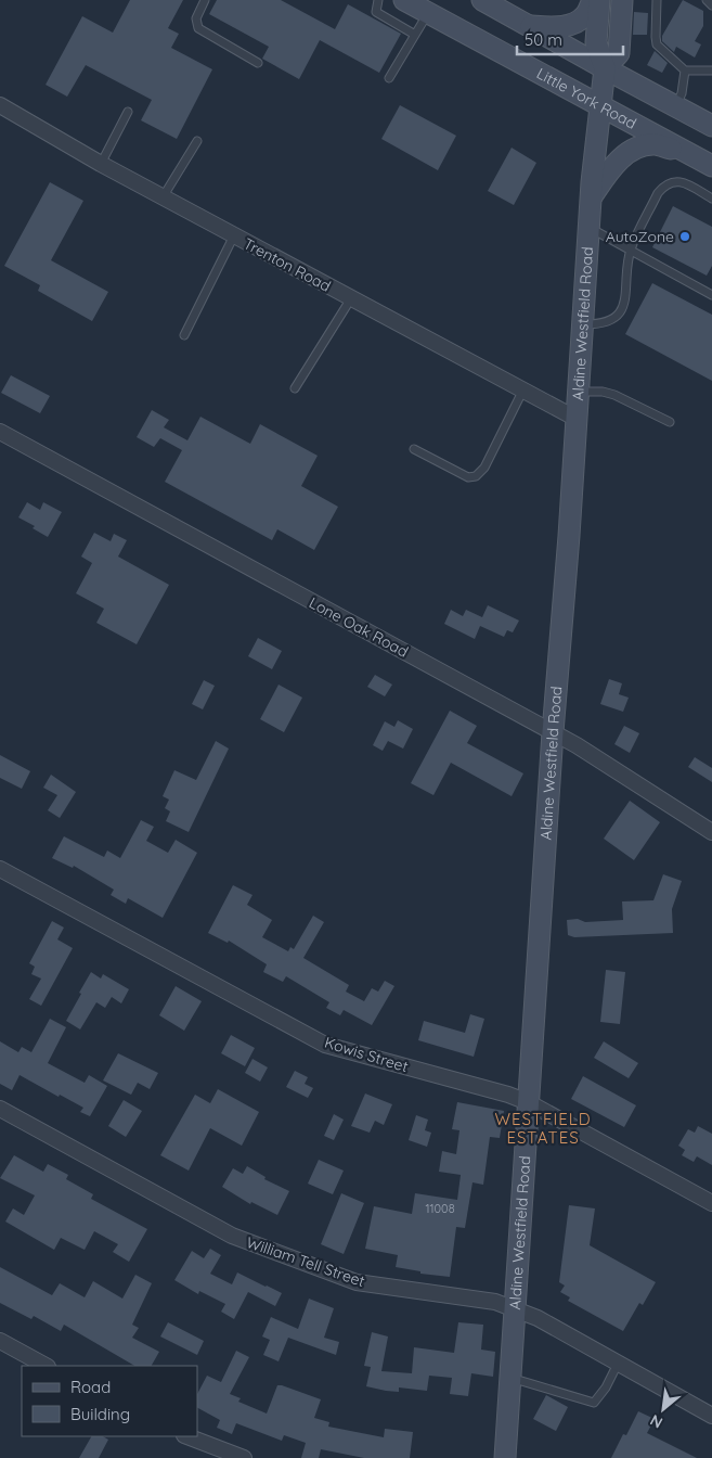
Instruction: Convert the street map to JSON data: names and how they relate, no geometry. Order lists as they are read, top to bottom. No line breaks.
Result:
{"streets":{"main road":["Little York Road","Aldine Westfield Road"],"street":["Trenton Road","Lone Oak Road","Kowis Street","William Tell Street"]},"crossings":[["Little York Road","Aldine Westfield Road"],["Trenton Road","Aldine Westfield Road"],["Aldine Westfield Road","Lone Oak Road"],["Aldine Westfield Road","Kowis Street"],["Aldine Westfield Road","William Tell Street"]],"districts":["WESTFIELD ESTATES"],"places":["AutoZone"],"house_numbers":["11008"],"legend":["Road","Building"],"scale_bar":"50 m","north":"bottom left"}
